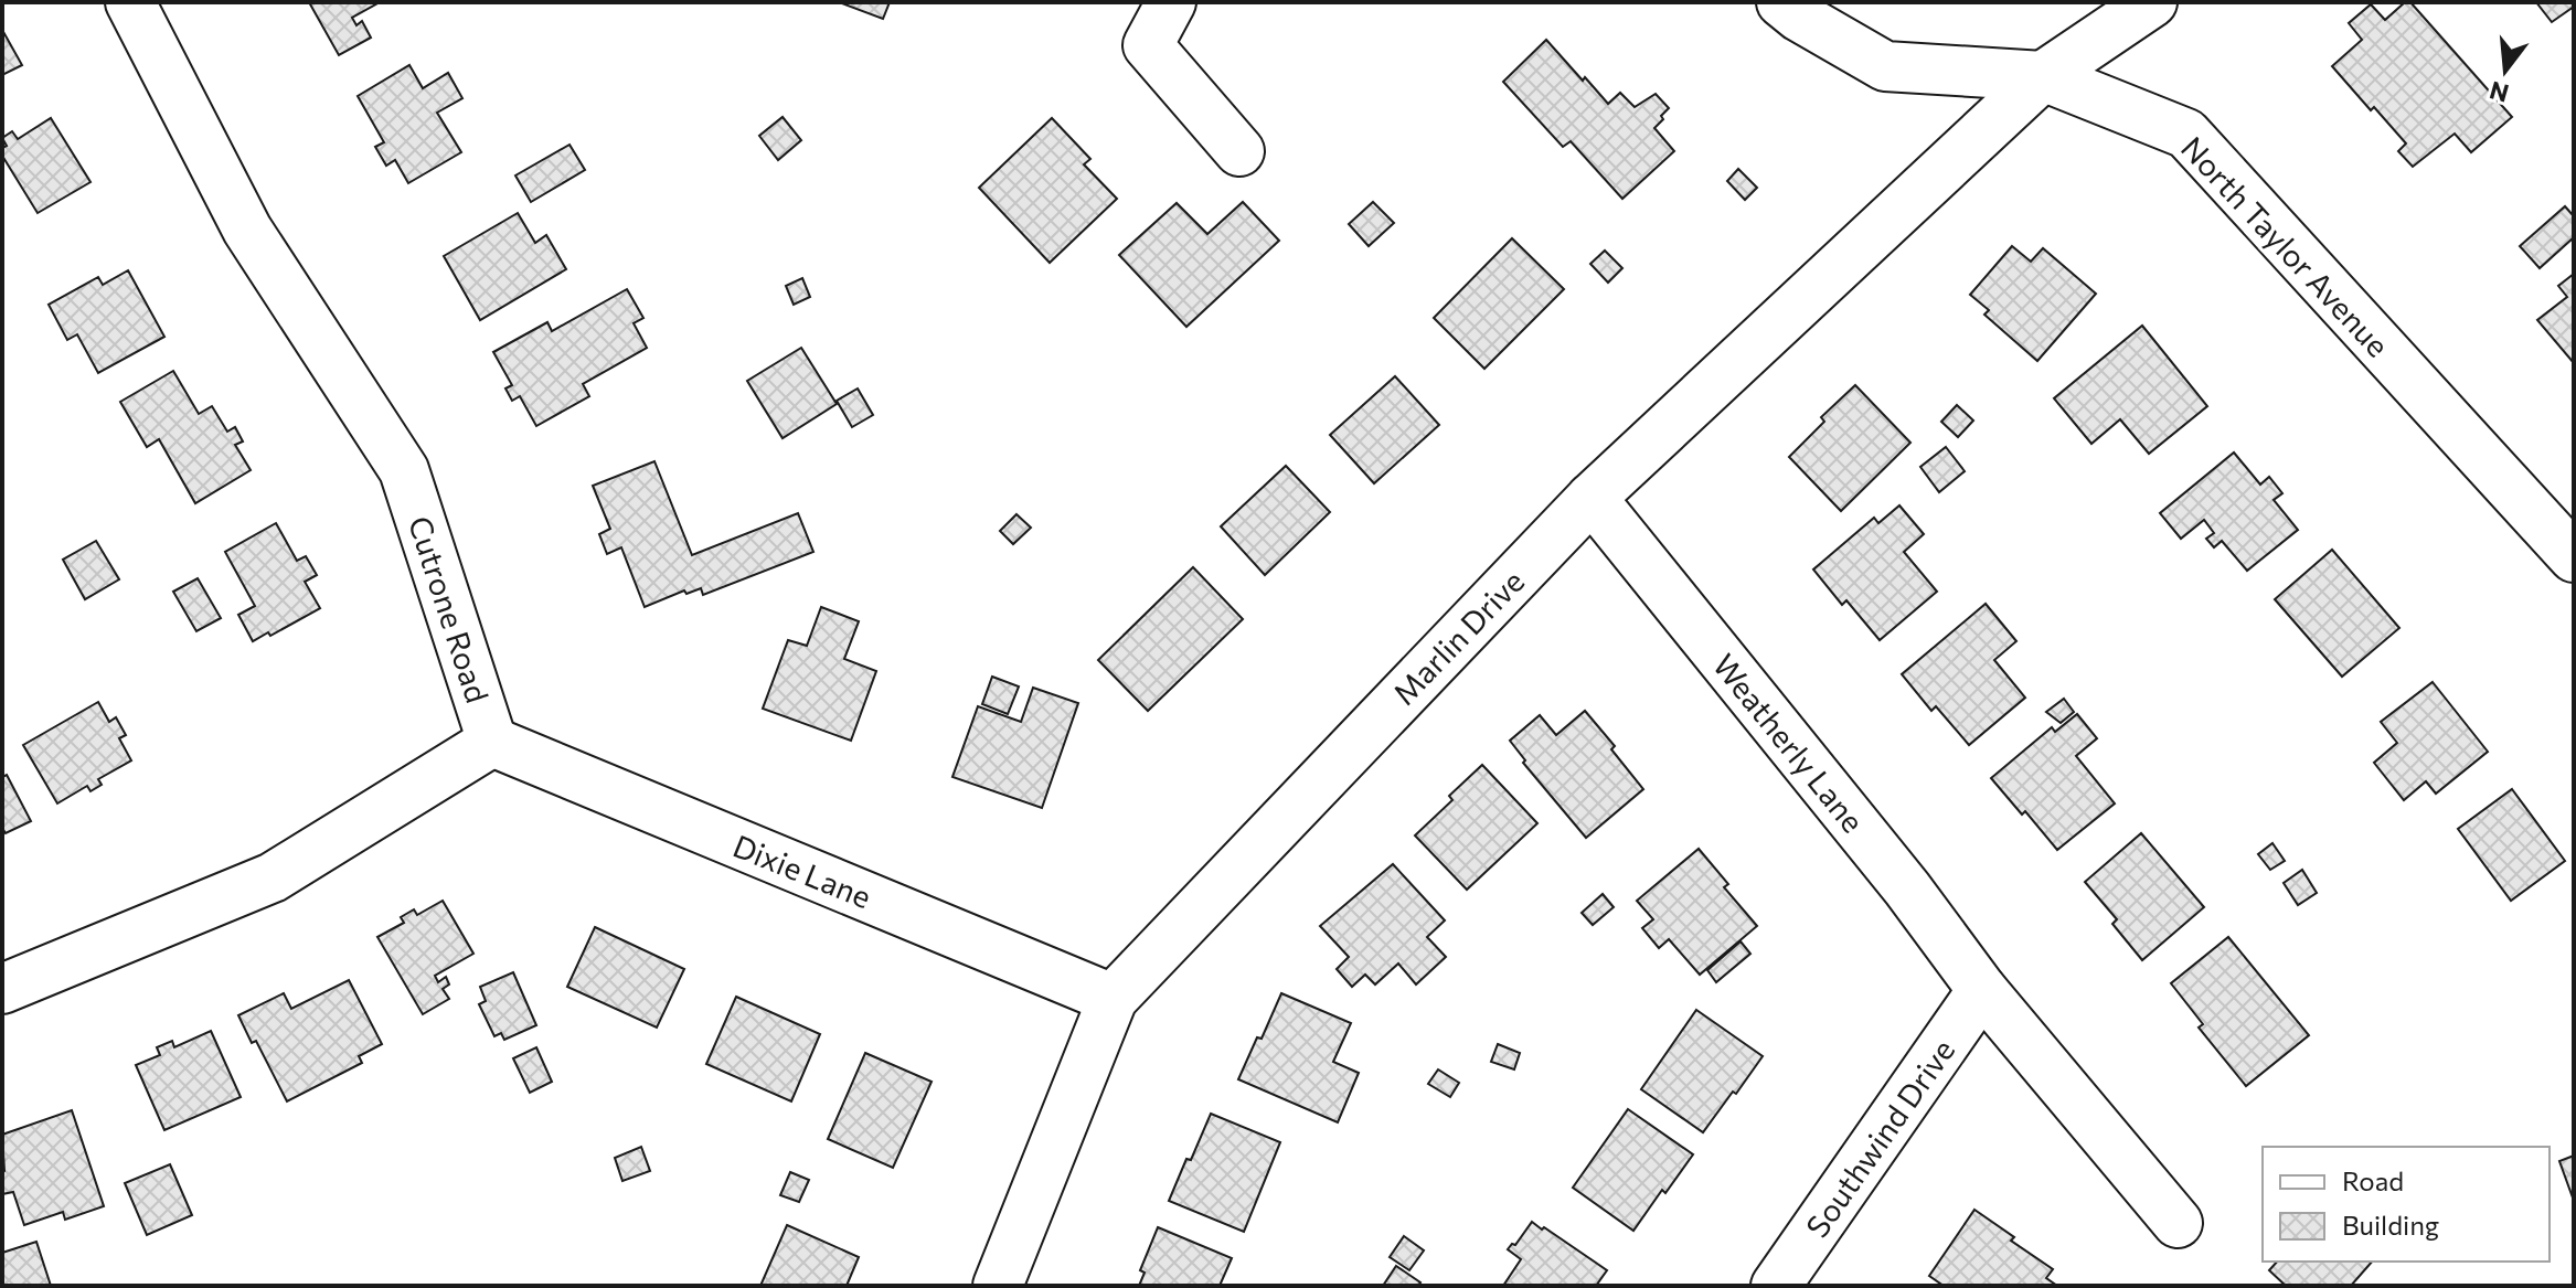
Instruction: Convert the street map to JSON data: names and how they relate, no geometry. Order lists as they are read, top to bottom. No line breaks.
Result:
{"streets":{"street":["North Taylor Avenue","Cutrone Road","Marlin Drive","Weatherly Lane","Dixie Lane","Southwind Drive"]},"crossings":[["North Taylor Avenue","Marlin Drive"],["Cutrone Road","Dixie Lane"],["Marlin Drive","Weatherly Lane"],["Marlin Drive","Dixie Lane"],["Weatherly Lane","Southwind Drive"]],"legend":["Road","Building"],"north":"bottom"}
